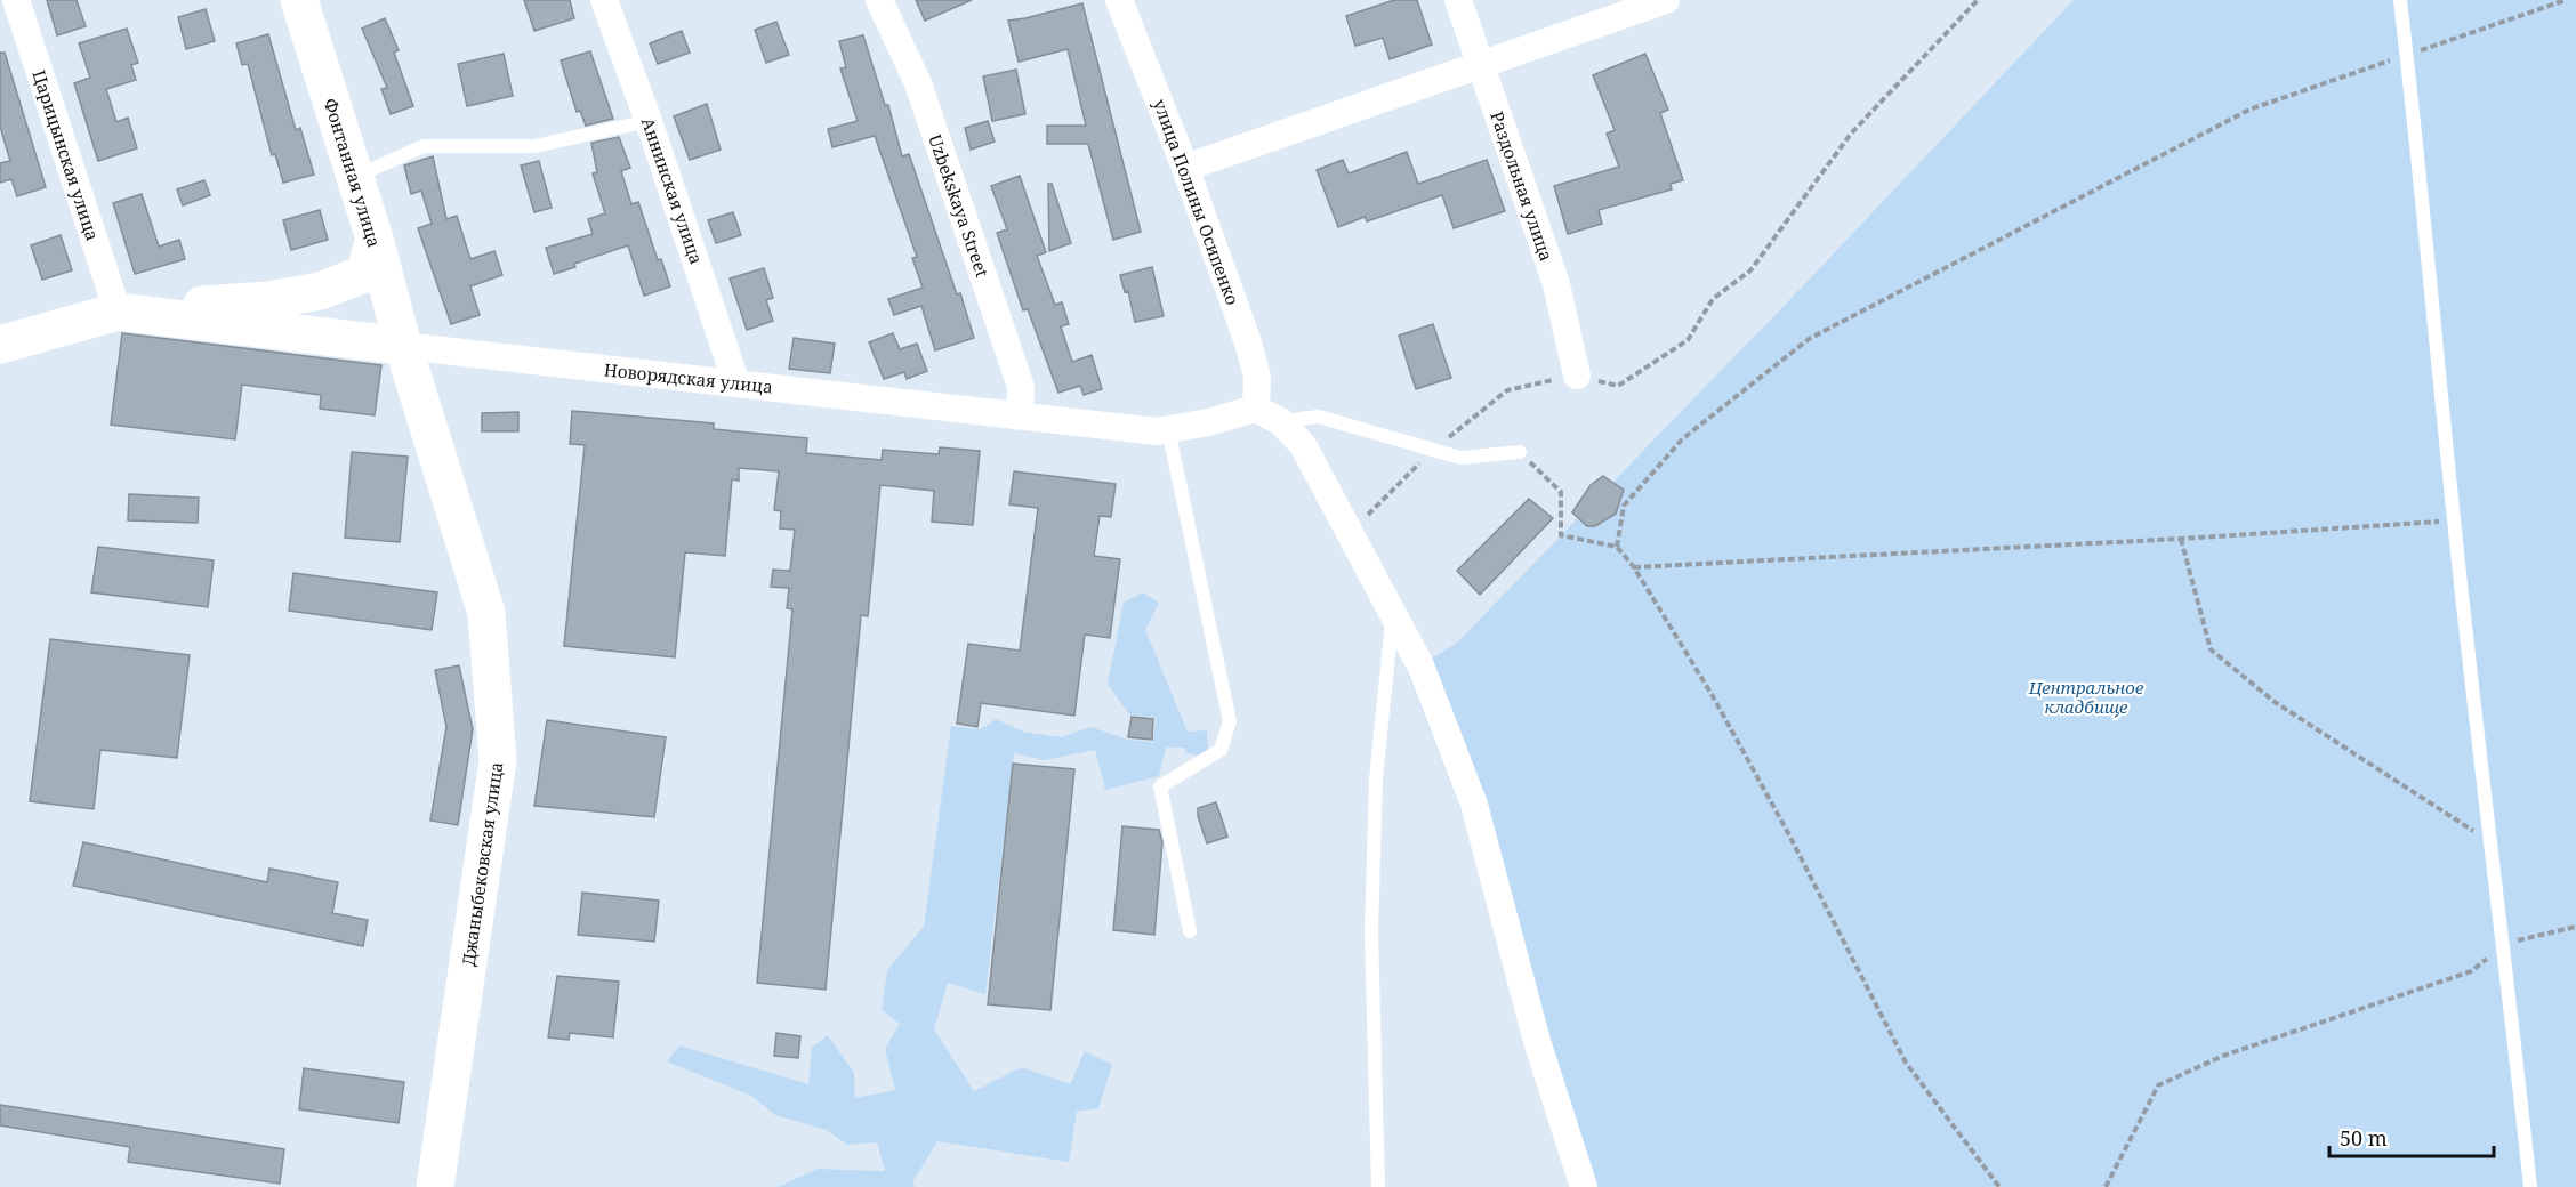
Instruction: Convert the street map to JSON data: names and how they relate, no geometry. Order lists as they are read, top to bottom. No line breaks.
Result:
{"streets":{"main road":["Фонтанная улица","Новорядская улица","Джаныбековская улица"],"street":["Царицынская улица","Раздольная улица","Аннинская улица","улица Полины Осипенко","Uzbekskaya Street"]},"crossings":[["Царицынская улица","Новорядская улица"],["Фонтанная улица","Новорядская улица"],["Фонтанная улица","Джаныбековская улица"],["Аннинская улица","Новорядская улица"],["улица Полины Осипенко","Новорядская улица"],["Uzbekskaya Street","Новорядская улица"],["Новорядская улица","Джаныбековская улица"]],"parks":["Центральное кладбище"],"scale_bar":"50 m"}
